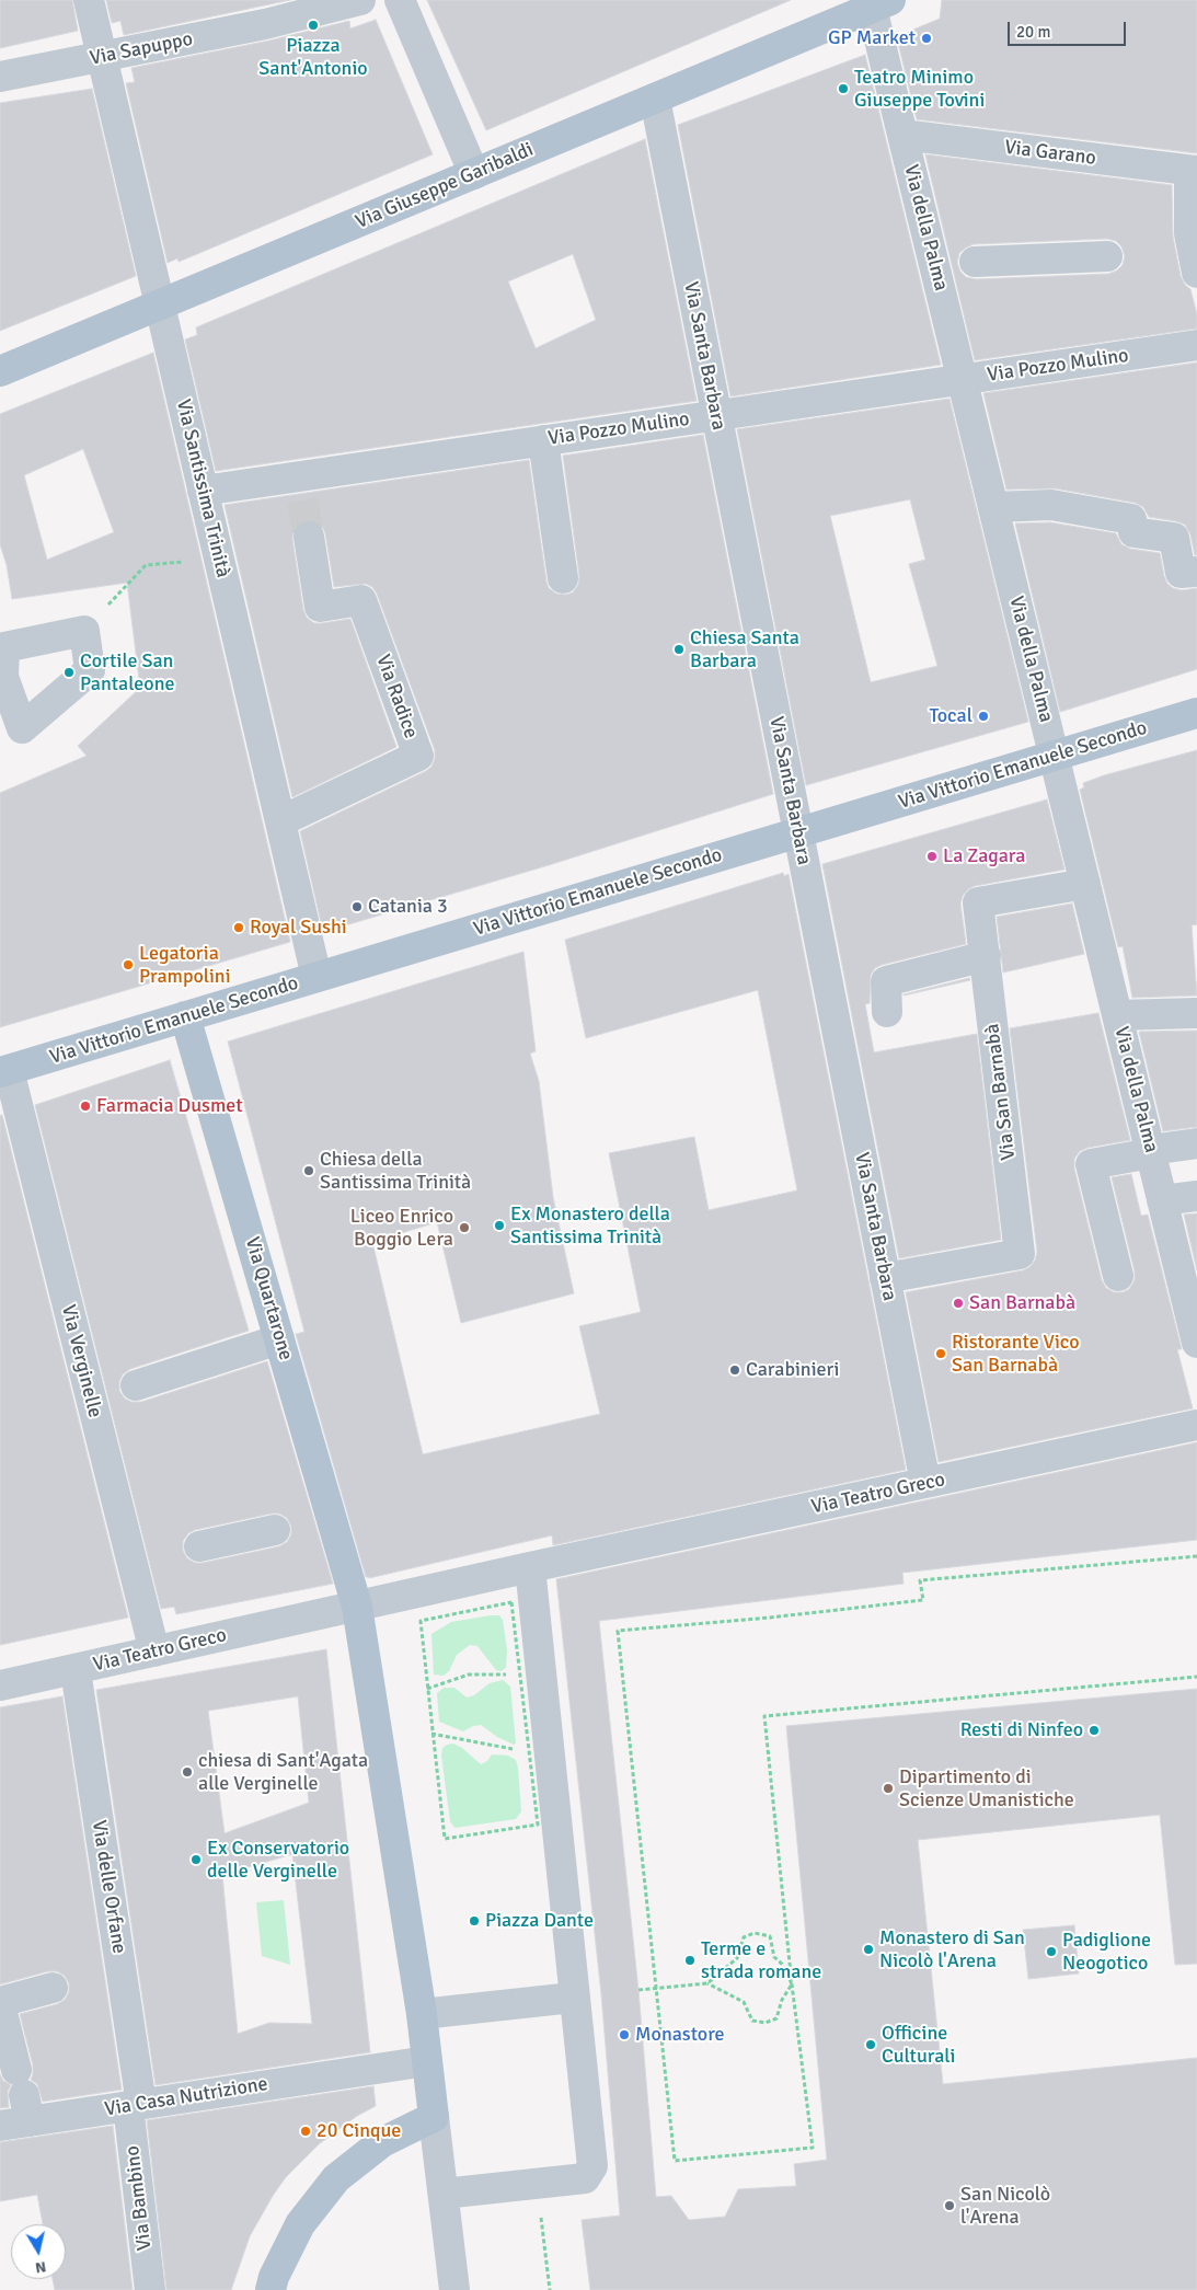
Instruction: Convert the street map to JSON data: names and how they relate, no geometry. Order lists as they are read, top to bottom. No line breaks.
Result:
{"streets":{"main road":["Via Giuseppe Garibaldi","Via Vittorio Emanuele Secondo","Via Quartarone"],"street":["Via Sapuppo","Via Garano","Via della Palma","Via Santa Barbara","Via Pozzo Mulino","Via Santissima Trinità","Via Radice","Via San Barnabà","Via Verginelle","Via Teatro Greco","Via delle Orfane","Via Casa Nutrizione","Via Bambino"]},"crossings":[["Via Sapuppo","Via Santissima Trinità"],["Via Garano","Via della Palma"],["Via Giuseppe Garibaldi","Via della Palma"],["Via Giuseppe Garibaldi","Via Santa Barbara"],["Via Giuseppe Garibaldi","Via Santissima Trinità"],["Via della Palma","Via Pozzo Mulino"],["Via della Palma","Via Vittorio Emanuele Secondo"],["Via della Palma","Via San Barnabà"],["Via Santa Barbara","Via Pozzo Mulino"],["Via Santa Barbara","Via Vittorio Emanuele Secondo"],["Via Santa Barbara","Via San Barnabà"],["Via Santa Barbara","Via Teatro Greco"],["Via Pozzo Mulino","Via Santissima Trinità"],["Via Santissima Trinità","Via Radice"],["Via Santissima Trinità","Via Vittorio Emanuele Secondo"],["Via Vittorio Emanuele Secondo","Via Quartarone"],["Via Vittorio Emanuele Secondo","Via Verginelle"],["Via Quartarone","Via Teatro Greco"],["Via Quartarone","Via Casa Nutrizione"],["Via Verginelle","Via Teatro Greco"],["Via Teatro Greco","Via delle Orfane"],["Via delle Orfane","Via Casa Nutrizione"],["Via delle Orfane","Via Bambino"],["Via Casa Nutrizione","Via Bambino"]],"places":["Piazza Sant'Antonio","GP Market","Teatro Minimo Giuseppe Tovini","Chiesa Santa Barbara","Cortile San Pantaleone","Tocal","La Zagara","Catania 3","Royal Sushi","Legatoria Prampolini","Farmacia Dusmet","Chiesa della Santissima Trinità","Ex Monastero della Santissima Trinità","Liceo Enrico Boggio Lera","San Barnabà","Ristorante Vico San Barnabà","Carabinieri","Resti di Ninfeo","chiesa di Sant'Agata alle Verginelle","Dipartimento di Scienze Umanistiche","Ex Conservatorio delle Verginelle","Piazza Dante","Monastero di San Nicolò l'Arena","Padiglione Neogotico","Terme e strada romane","Monastore","Officine Culturali","20 Cinque","San Nicolò l'Arena"],"scale_bar":"20 m","north":"bottom"}
